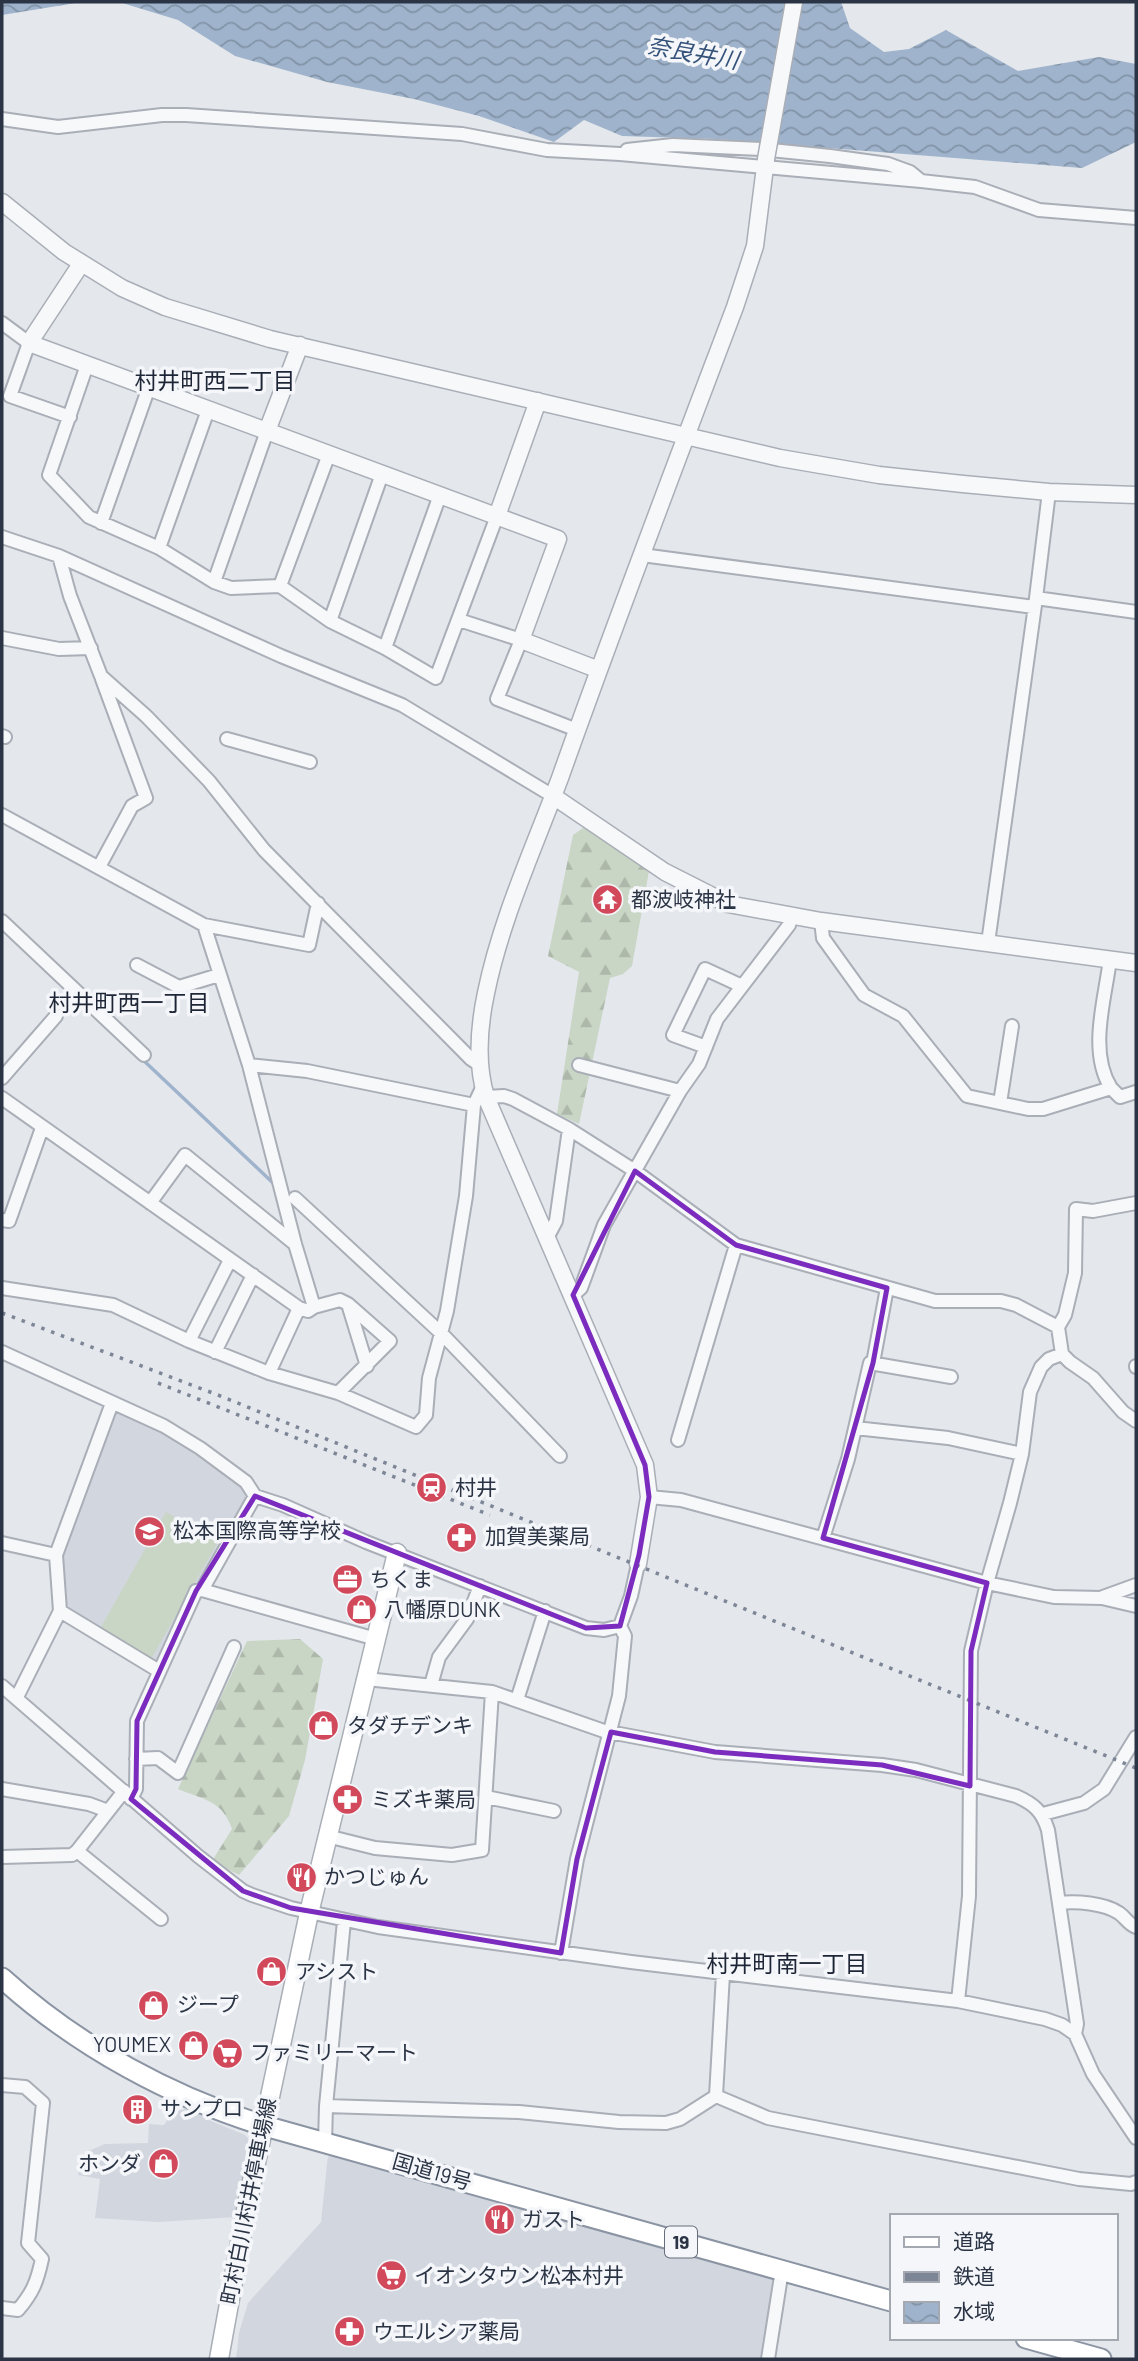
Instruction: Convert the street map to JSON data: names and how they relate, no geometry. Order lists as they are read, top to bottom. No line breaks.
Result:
{"streets":{"highway":["国道19号","19"],"main road":["町村白川村井停車場線"]},"crossings":[["国道19号","町村白川村井停車場線"]],"districts":["村井町西二丁目","村井町西一丁目","村井町南一丁目"],"water":["奈良井川"],"places":{"temple":["都波岐神社"],"station":["村井"],"school or university":["松本国際高等学校"],"pharmacy":["加賀美薬局","ミズキ薬局","ウエルシア薬局"],"office":["ちくま"],"shop":["八幡原DUNK","タダチデンキ","アシスト","ジープ","YOUMEX","ホンダ"],"restaurant":["かつじゅん","ガスト"],"supermarket":["ファミリーマート","イオンタウン松本村井"],"building":["サンプロ"]},"legend":["道路","鉄道","水域"]}
